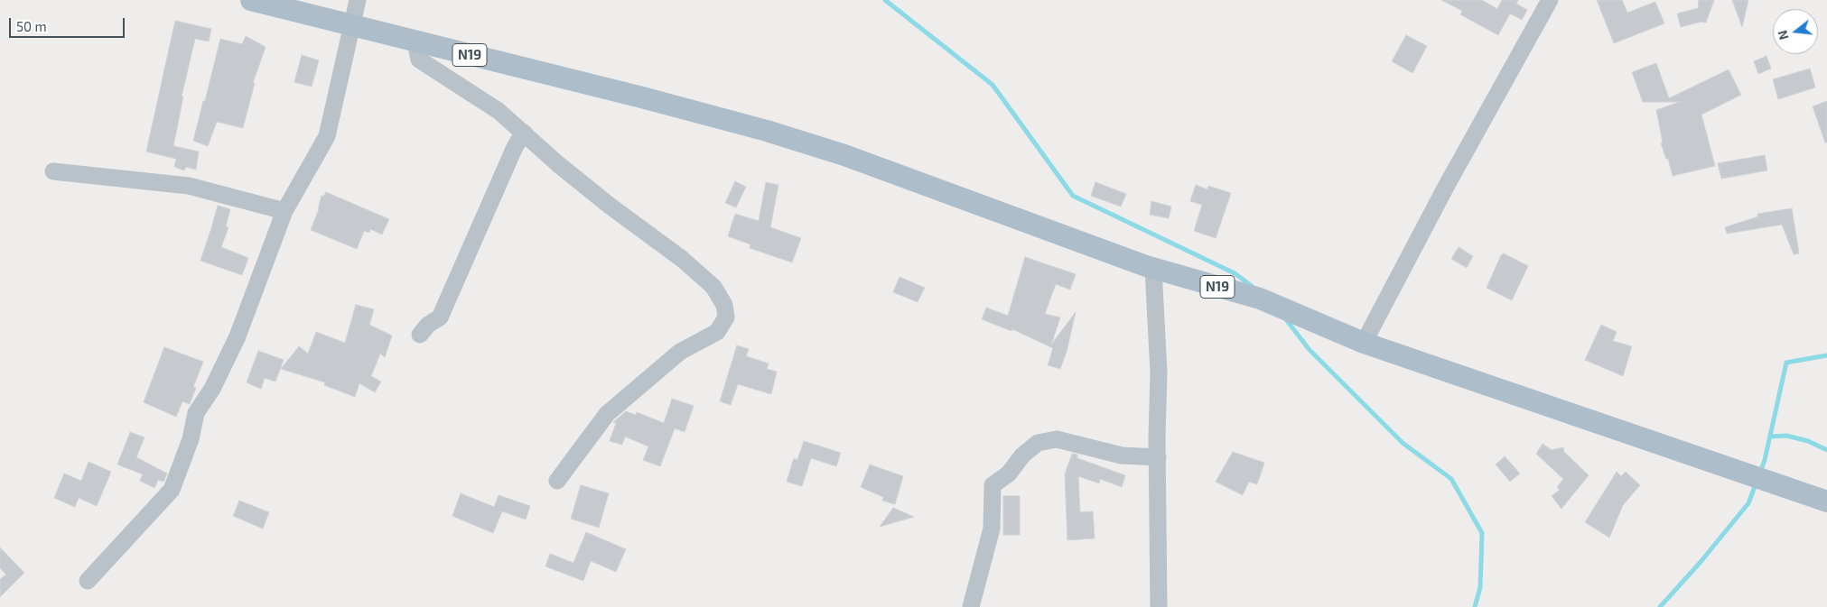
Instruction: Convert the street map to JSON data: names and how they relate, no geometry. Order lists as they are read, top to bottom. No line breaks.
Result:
{"streets":{"main road":["N19"]},"scale_bar":"50 m","north":"left"}
